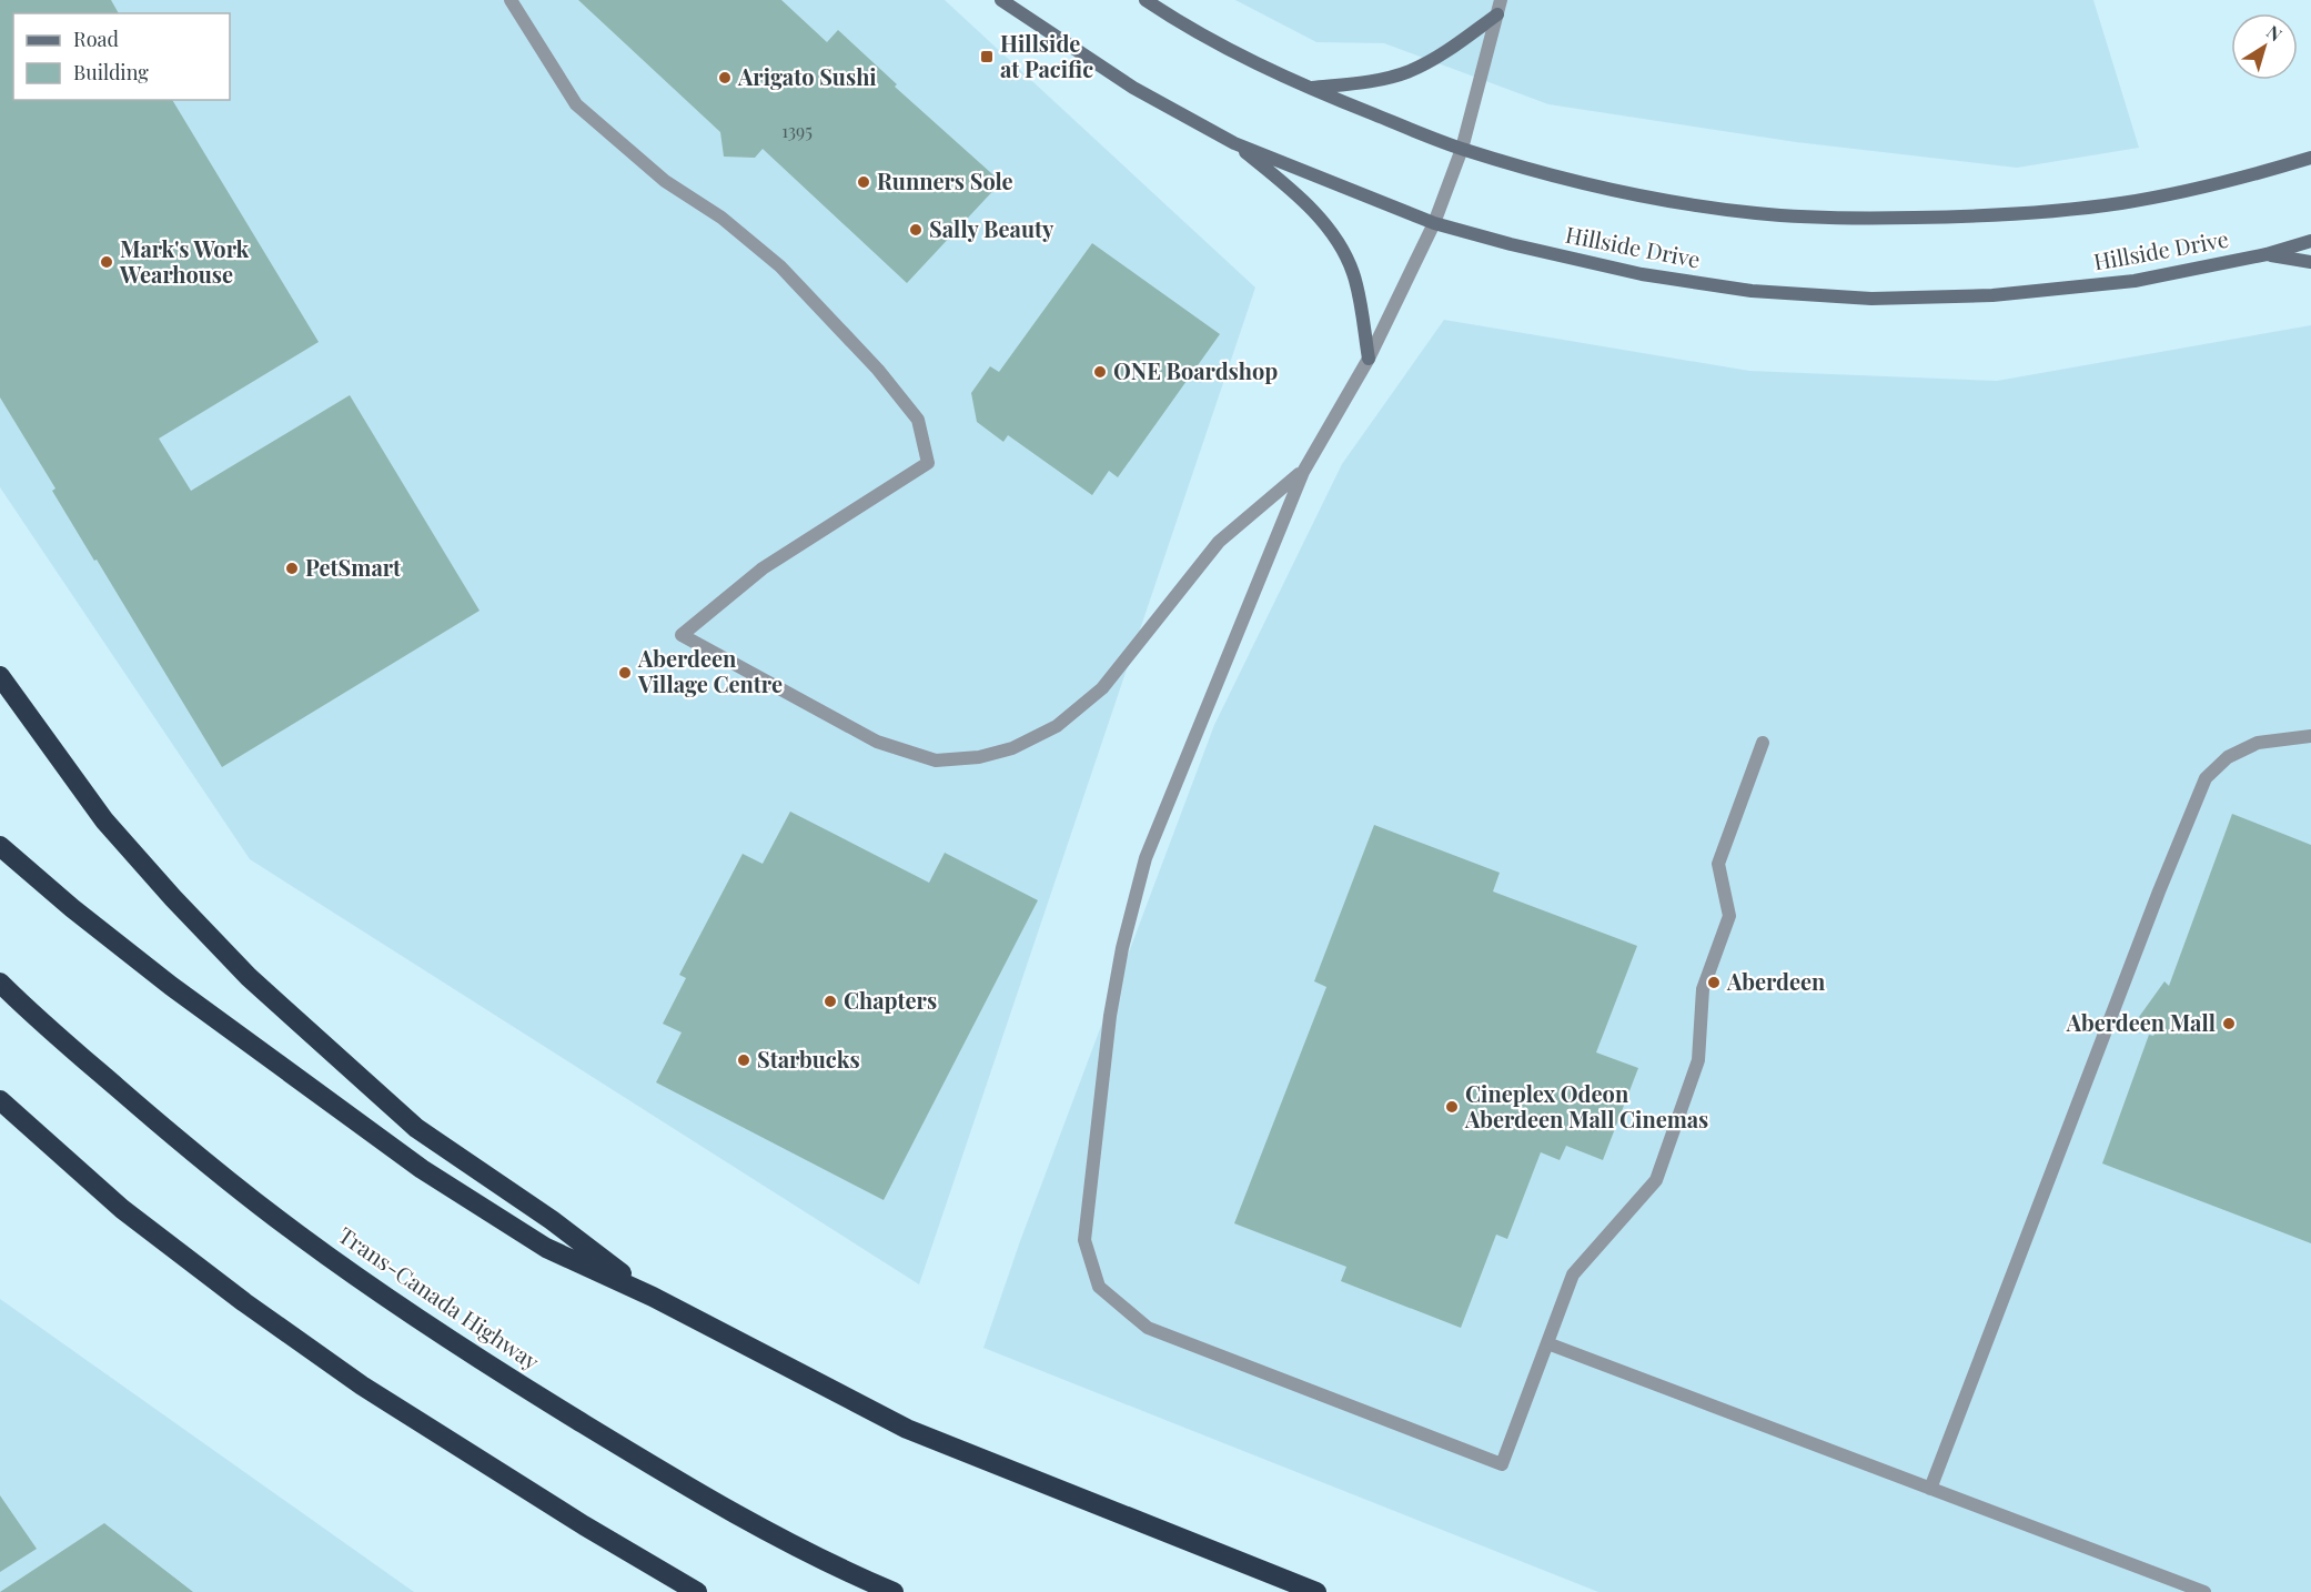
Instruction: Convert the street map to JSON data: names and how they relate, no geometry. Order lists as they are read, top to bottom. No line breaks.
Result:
{"streets":{"highway":["Trans-Canada Highway"],"main road":["Hillside Drive"]},"places":{"transit":["Hillside at Pacific"],"other":["Arigato Sushi","Runners Sole","Sally Beauty","Mark's Work Wearhouse","ONE Boardshop","PetSmart","Aberdeen Village Centre","Aberdeen","Chapters","Aberdeen Mall","Starbucks","Cineplex Odeon Aberdeen Mall Cinemas"]},"house_numbers":["1395"],"legend":["Road","Building"],"north":"top right"}
